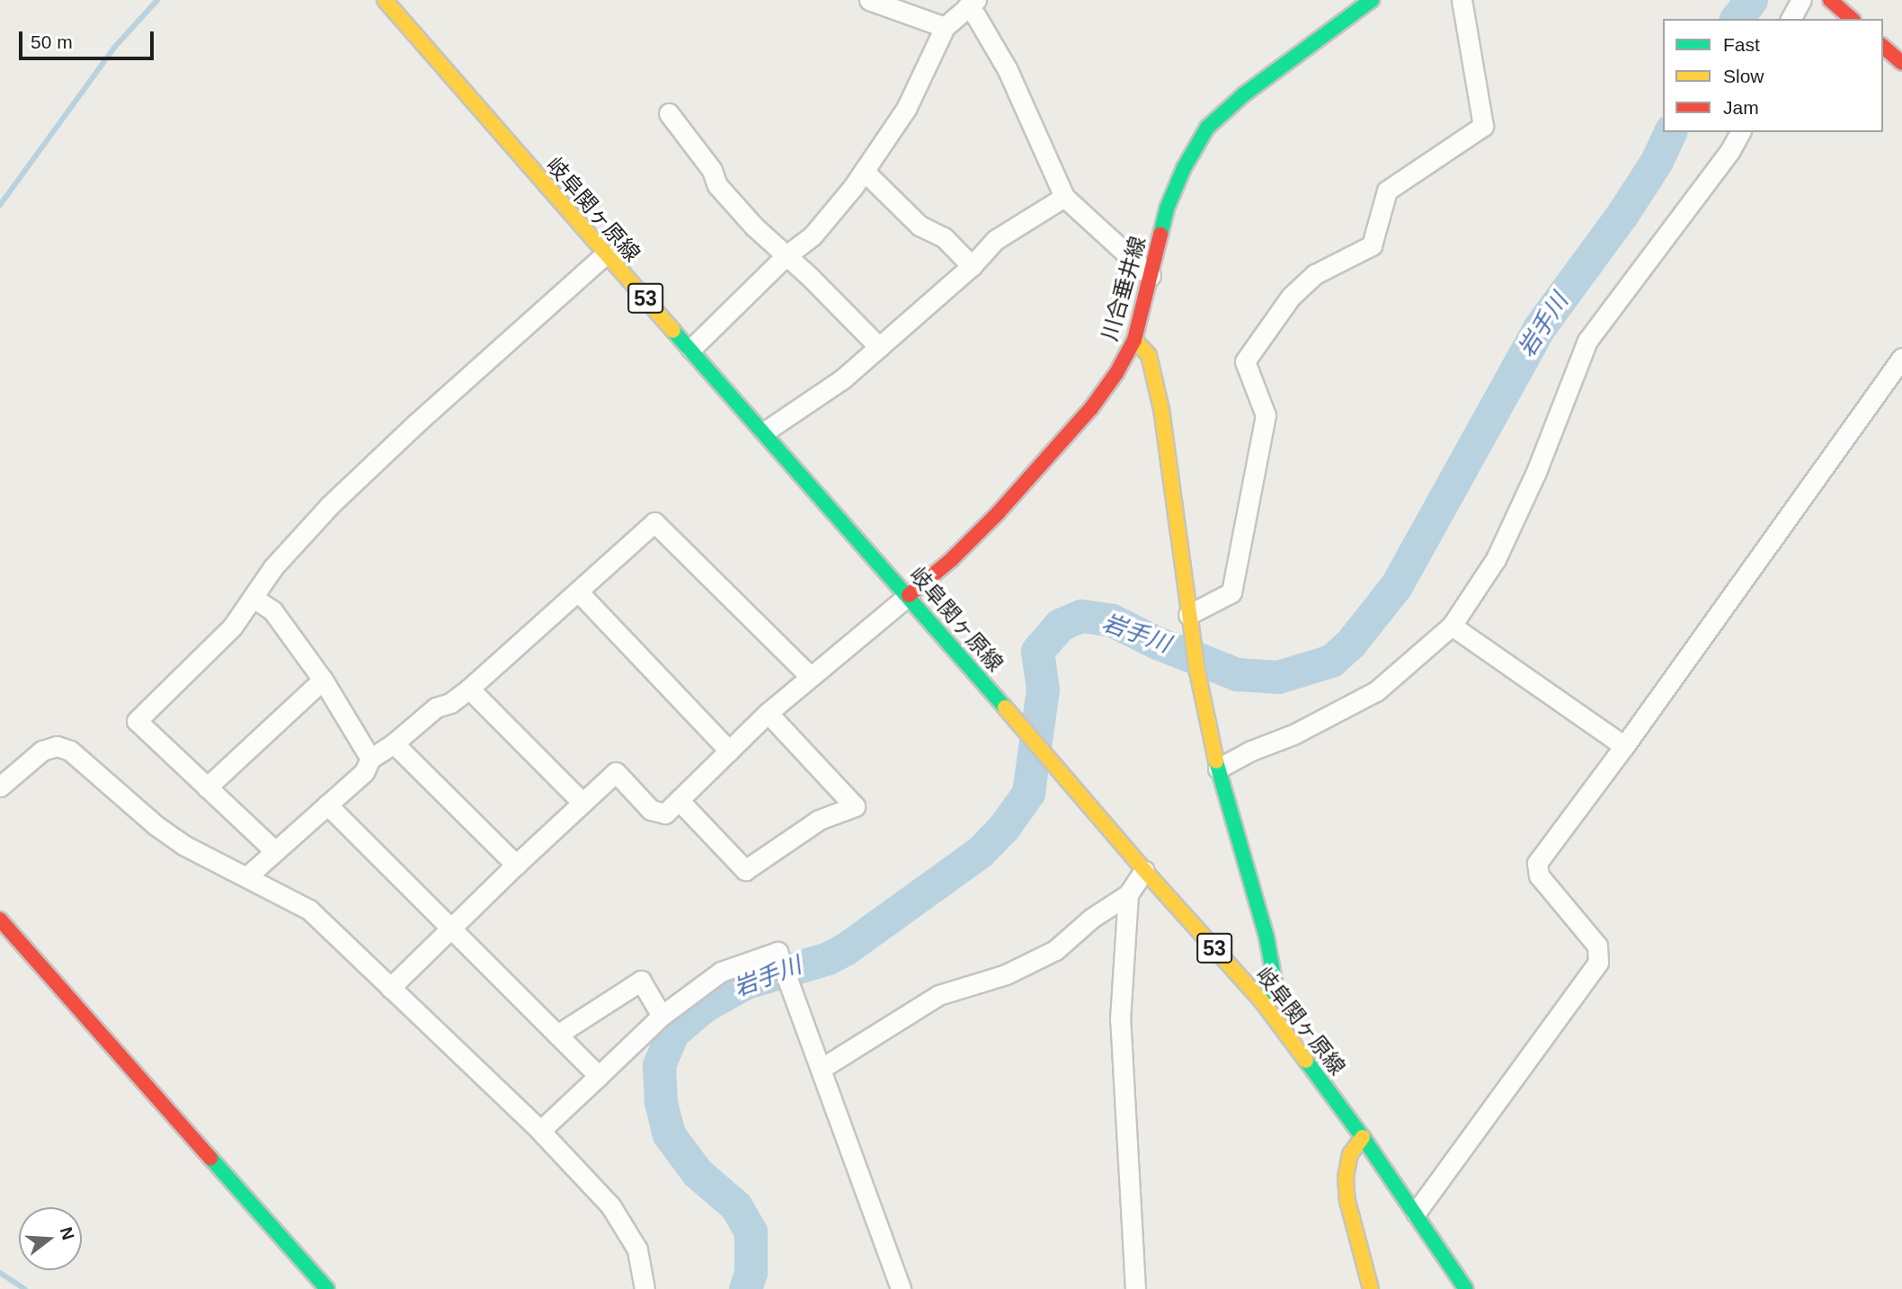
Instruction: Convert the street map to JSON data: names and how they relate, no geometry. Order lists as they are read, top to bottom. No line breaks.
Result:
{"streets":{"main road":["岐阜関ヶ原線","川合垂井線","53"]},"crossings":[["岐阜関ヶ原線","川合垂井線"]],"water":["岩手川"],"legend":["Fast","Slow","Jam"],"scale_bar":"50 m","north":"right"}
